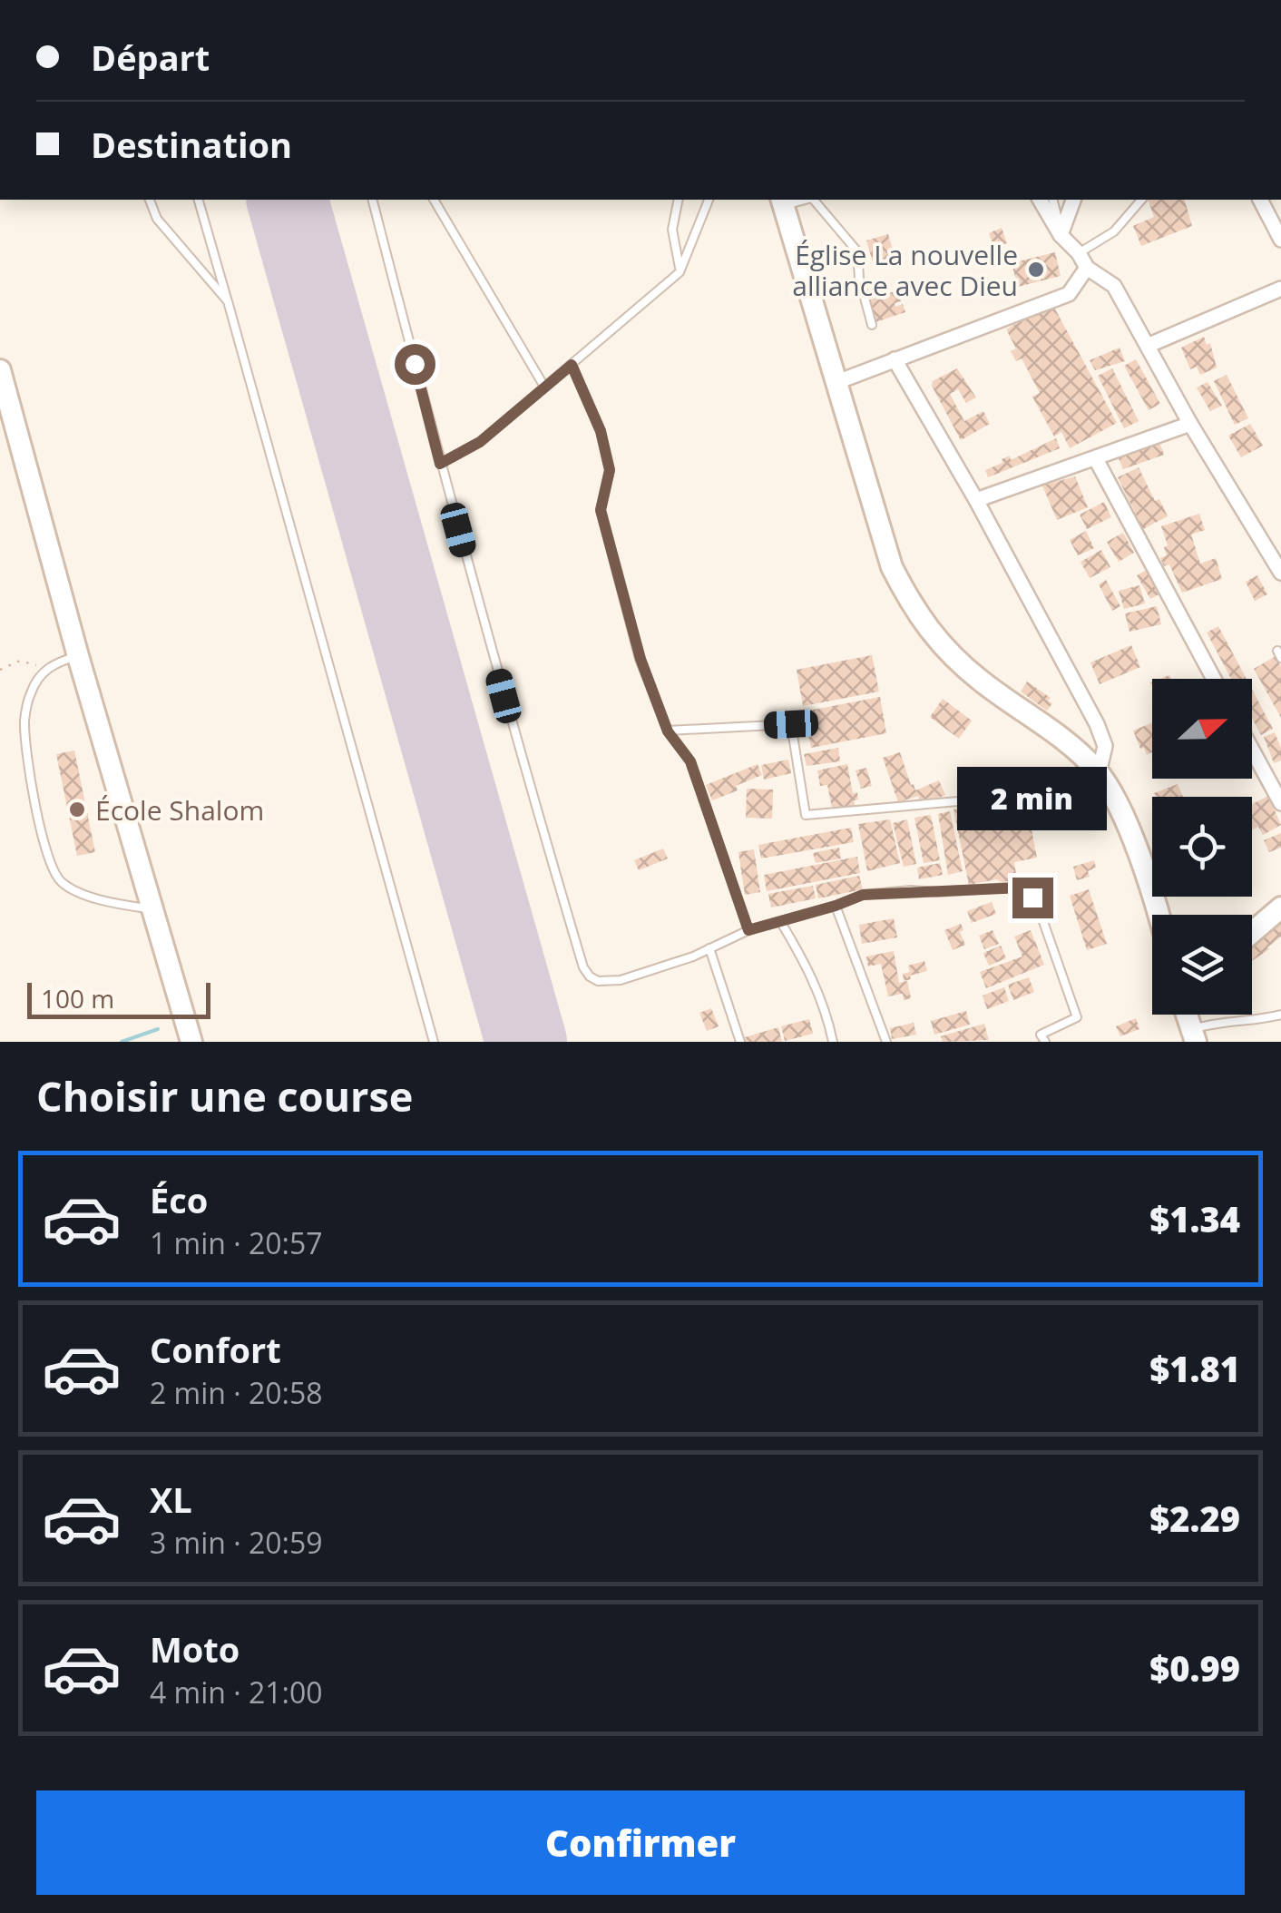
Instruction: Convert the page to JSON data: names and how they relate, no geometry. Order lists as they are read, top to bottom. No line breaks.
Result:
{"places":["Église La nouvelle alliance avec Dieu","École Shalom"],"scale_bar":"100 m","north":"right","page":{"banner":["Départ","Destination"],"bubble":"2 min","scale":"100 m","heading":"Choisir une course","list":[{"name":"Éco","note":"1 min · 20:57","value":"$1.34"},{"name":"Confort","note":"2 min · 20:58","value":"$1.81"},{"name":"XL","note":"3 min · 20:59","value":"$2.29"},{"name":"Moto","note":"4 min · 21:00","value":"$0.99"}],"buttons":"Confirmer"}}
